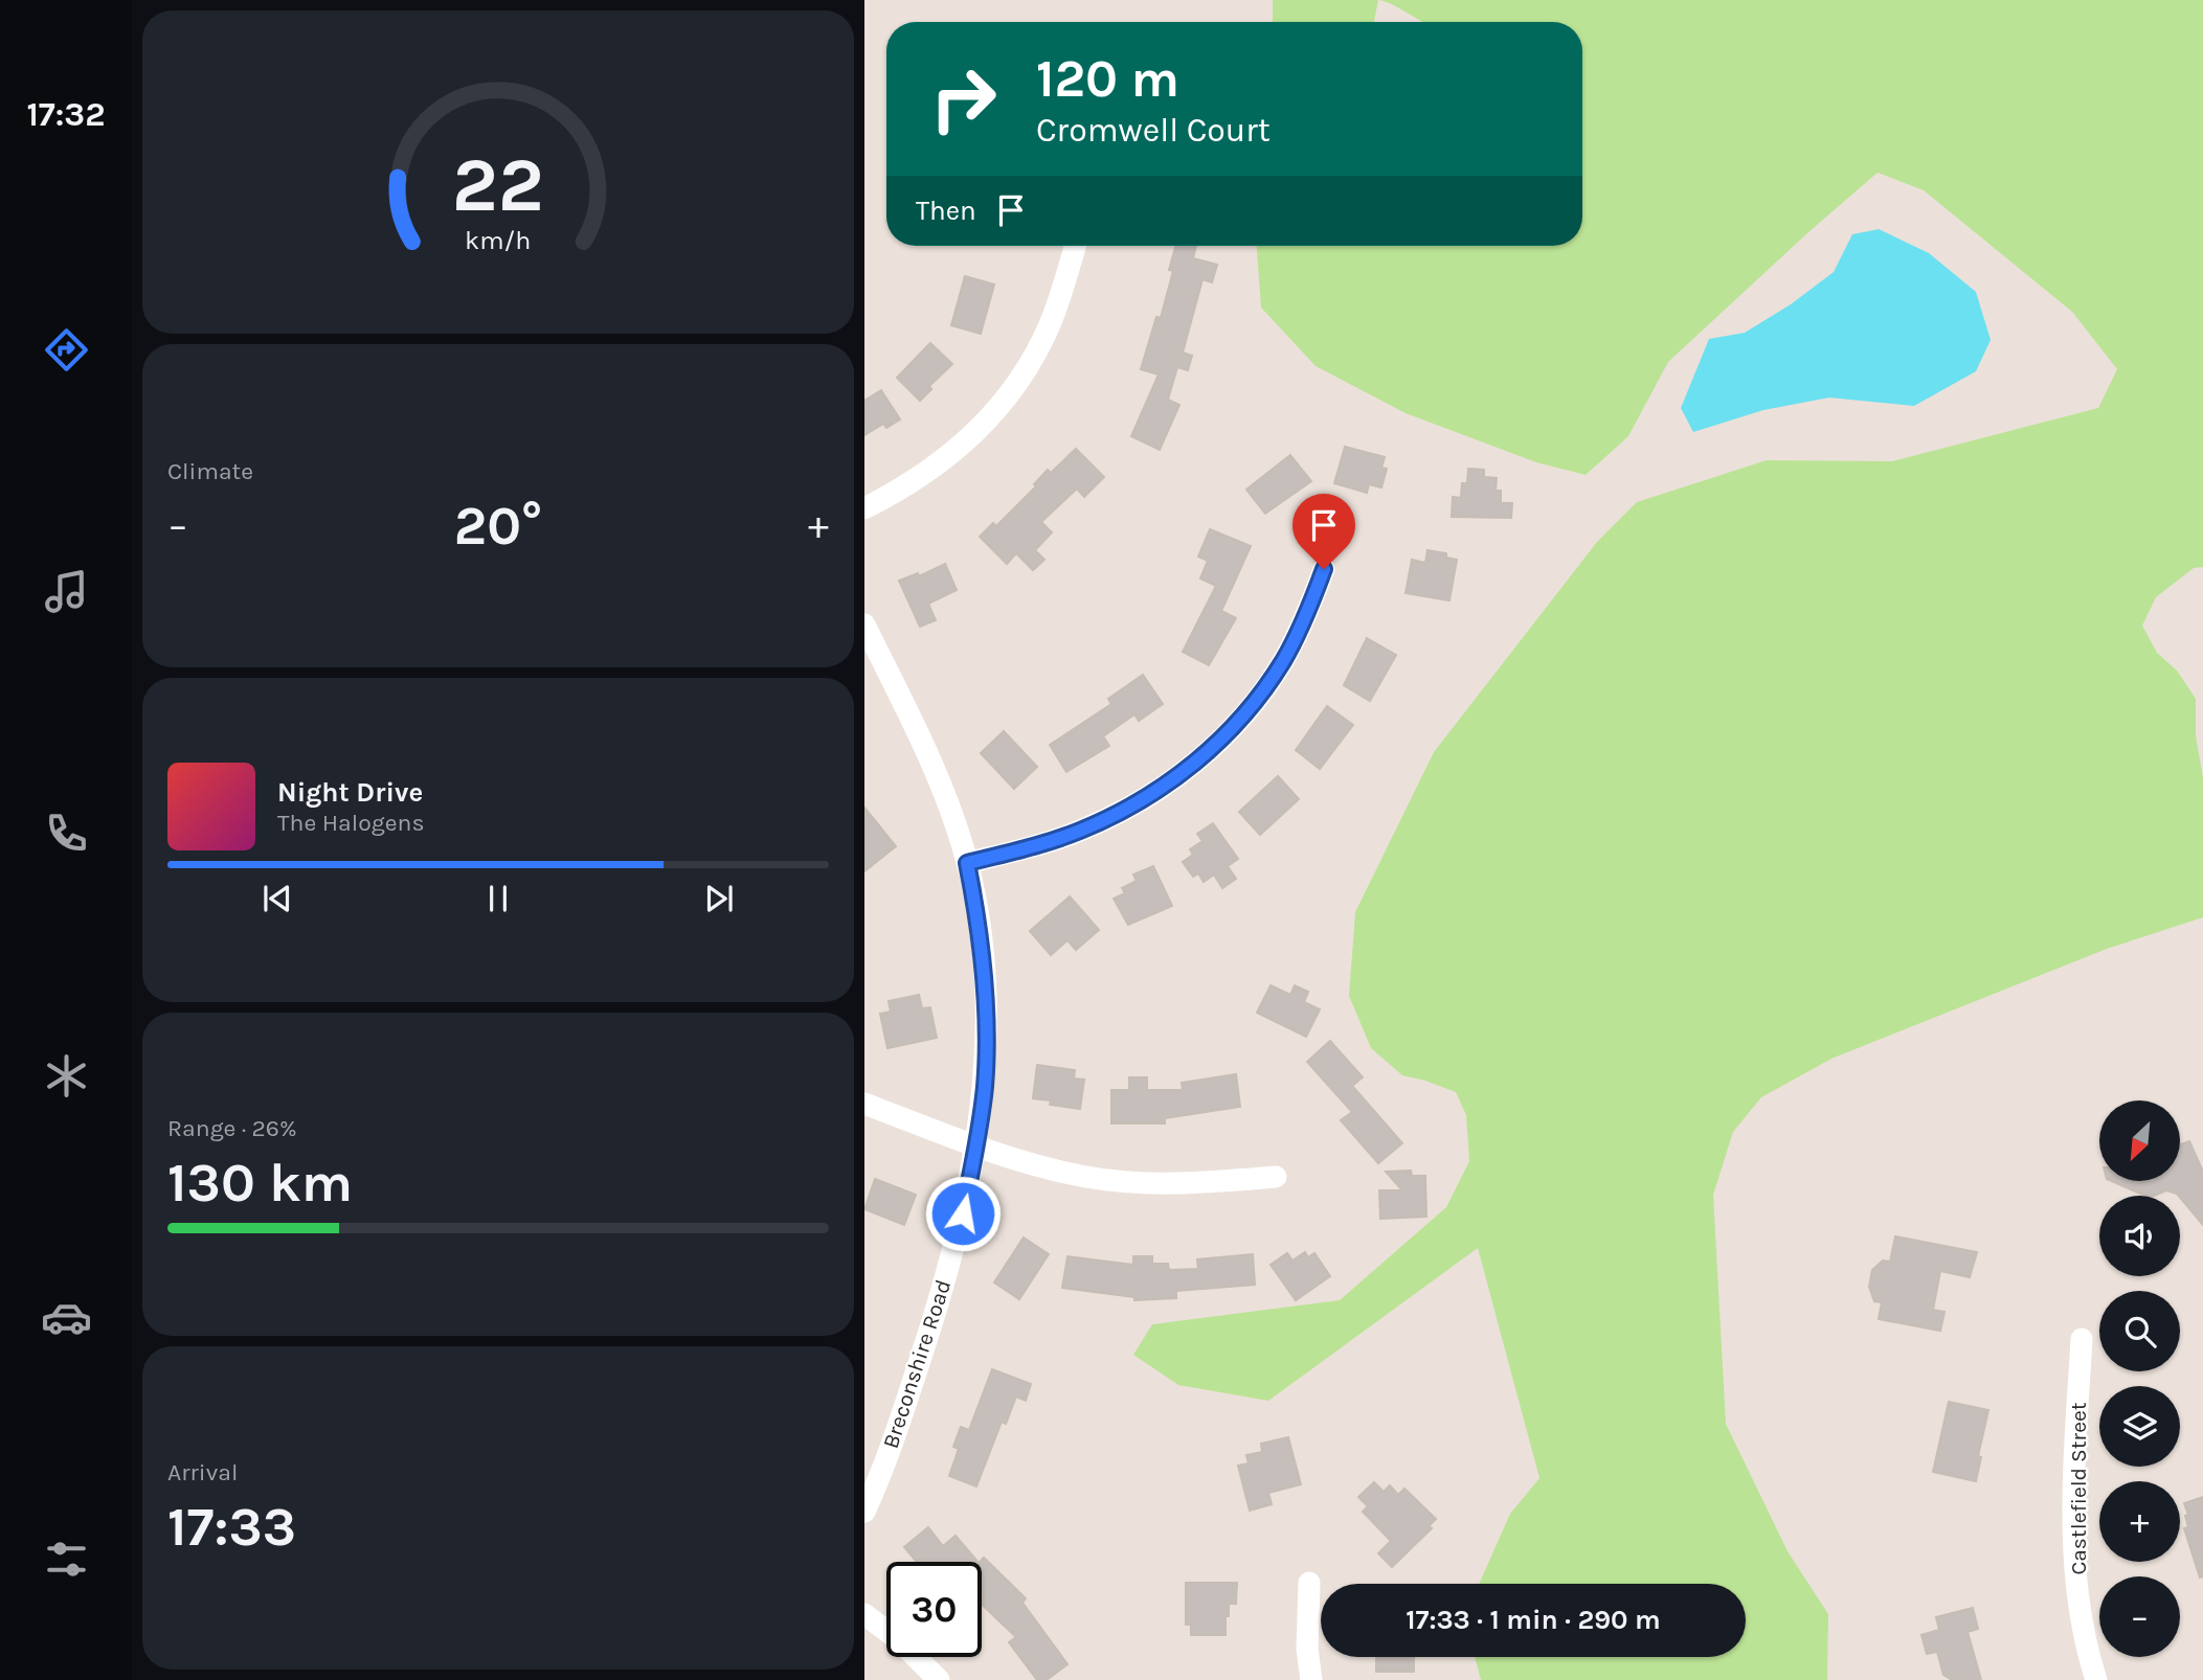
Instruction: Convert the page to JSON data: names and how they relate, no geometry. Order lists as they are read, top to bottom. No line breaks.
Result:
{"streets":{"street":["Breconshire Road","Castlefield Street"]},"north":"bottom left","page":{"tabs":"17:32","turn":["120 m","Cromwell Court"],"then":"Then","tile":["Climate",["Range · 26%","130 km"],["Arrival","17:33"]],"heat":["−","20°","+"],"song":["Night Drive","The Halogens"],"map_buttons":["+","−"],"limit":"30","trip":"17:33 · 1 min · 290 m","gauge":["22","km/h"]}}
